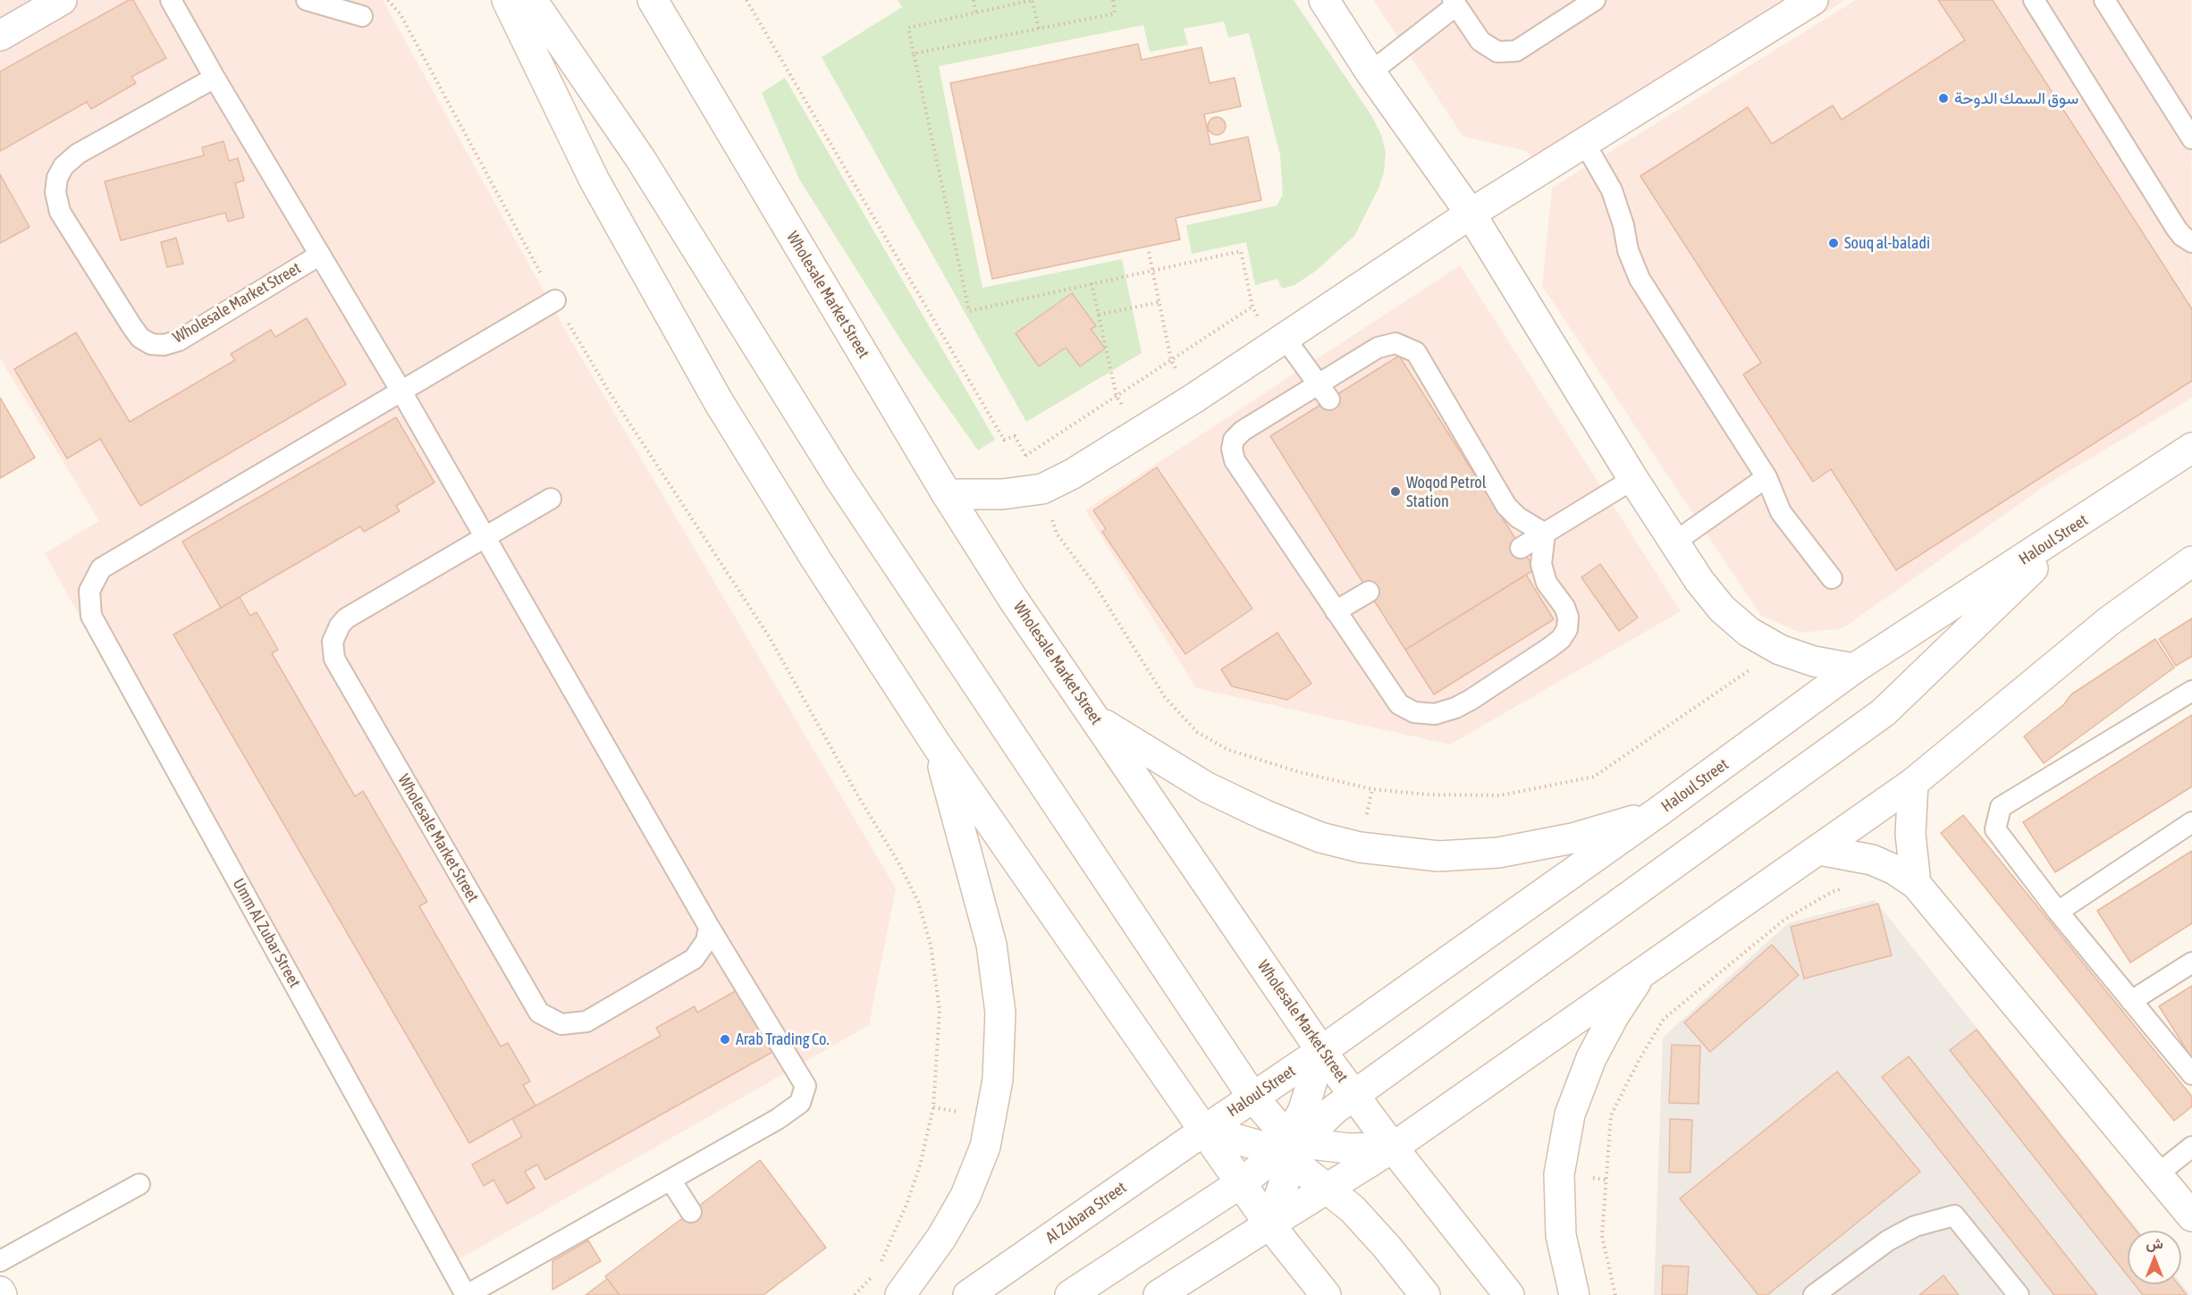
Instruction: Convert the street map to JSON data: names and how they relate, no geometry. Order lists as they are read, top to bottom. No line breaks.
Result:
{"streets":{"main road":["Wholesale Market Street","Haloul Street","Al Zubara Street"],"lane":["Umm Al Zubar Street"]},"crossings":[["Wholesale Market Street","Haloul Street"],["Wholesale Market Street","Umm Al Zubar Street"],["Haloul Street","Al Zubara Street"]],"places":["سوق السمك الدوحة","Souq al-baladi","Woqod Petrol Station","Arab Trading Co."],"north":"top"}
